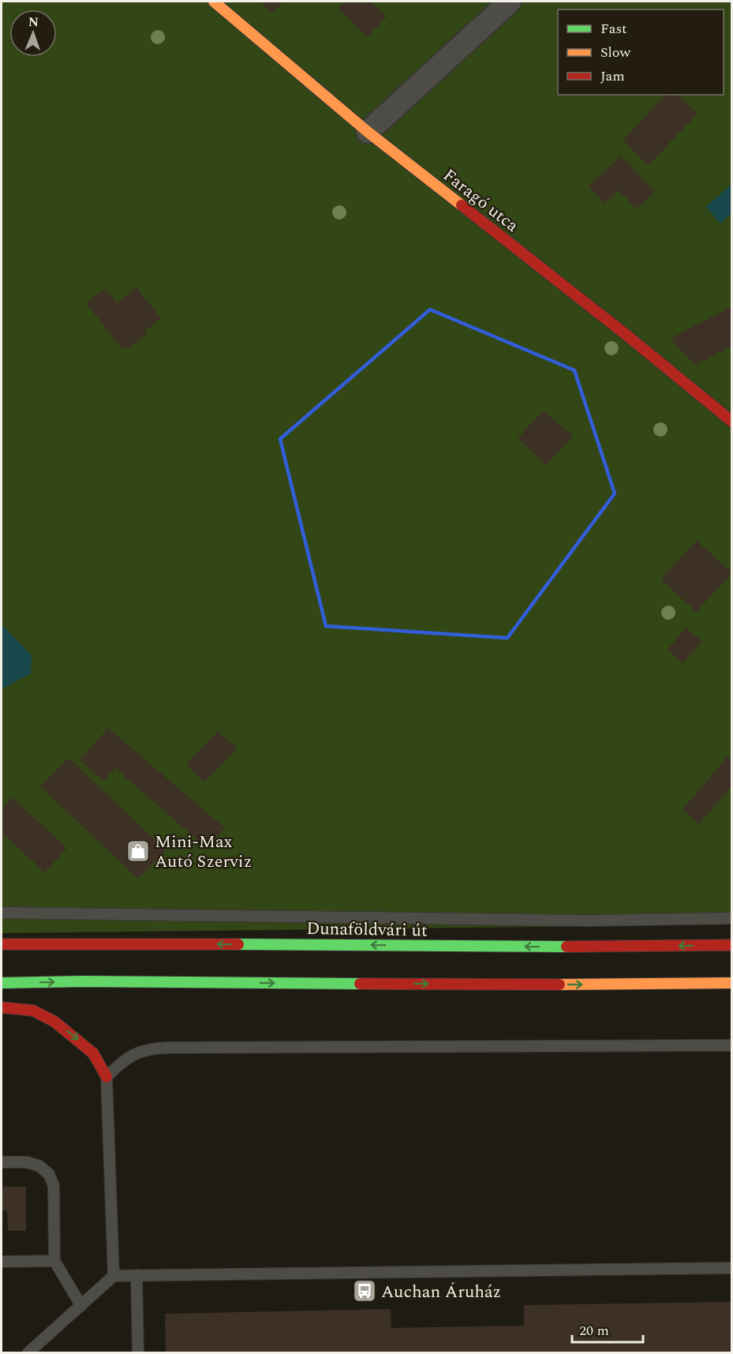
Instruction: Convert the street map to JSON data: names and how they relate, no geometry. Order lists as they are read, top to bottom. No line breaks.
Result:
{"streets":{"main road":["Faragó utca","Dunaföldvári út"]},"places":{"shop":["Mini-Max Autó Szerviz"],"bus stop":["Auchan Áruház"]},"legend":["Fast","Slow","Jam"],"scale_bar":"20 m","north":"top"}
